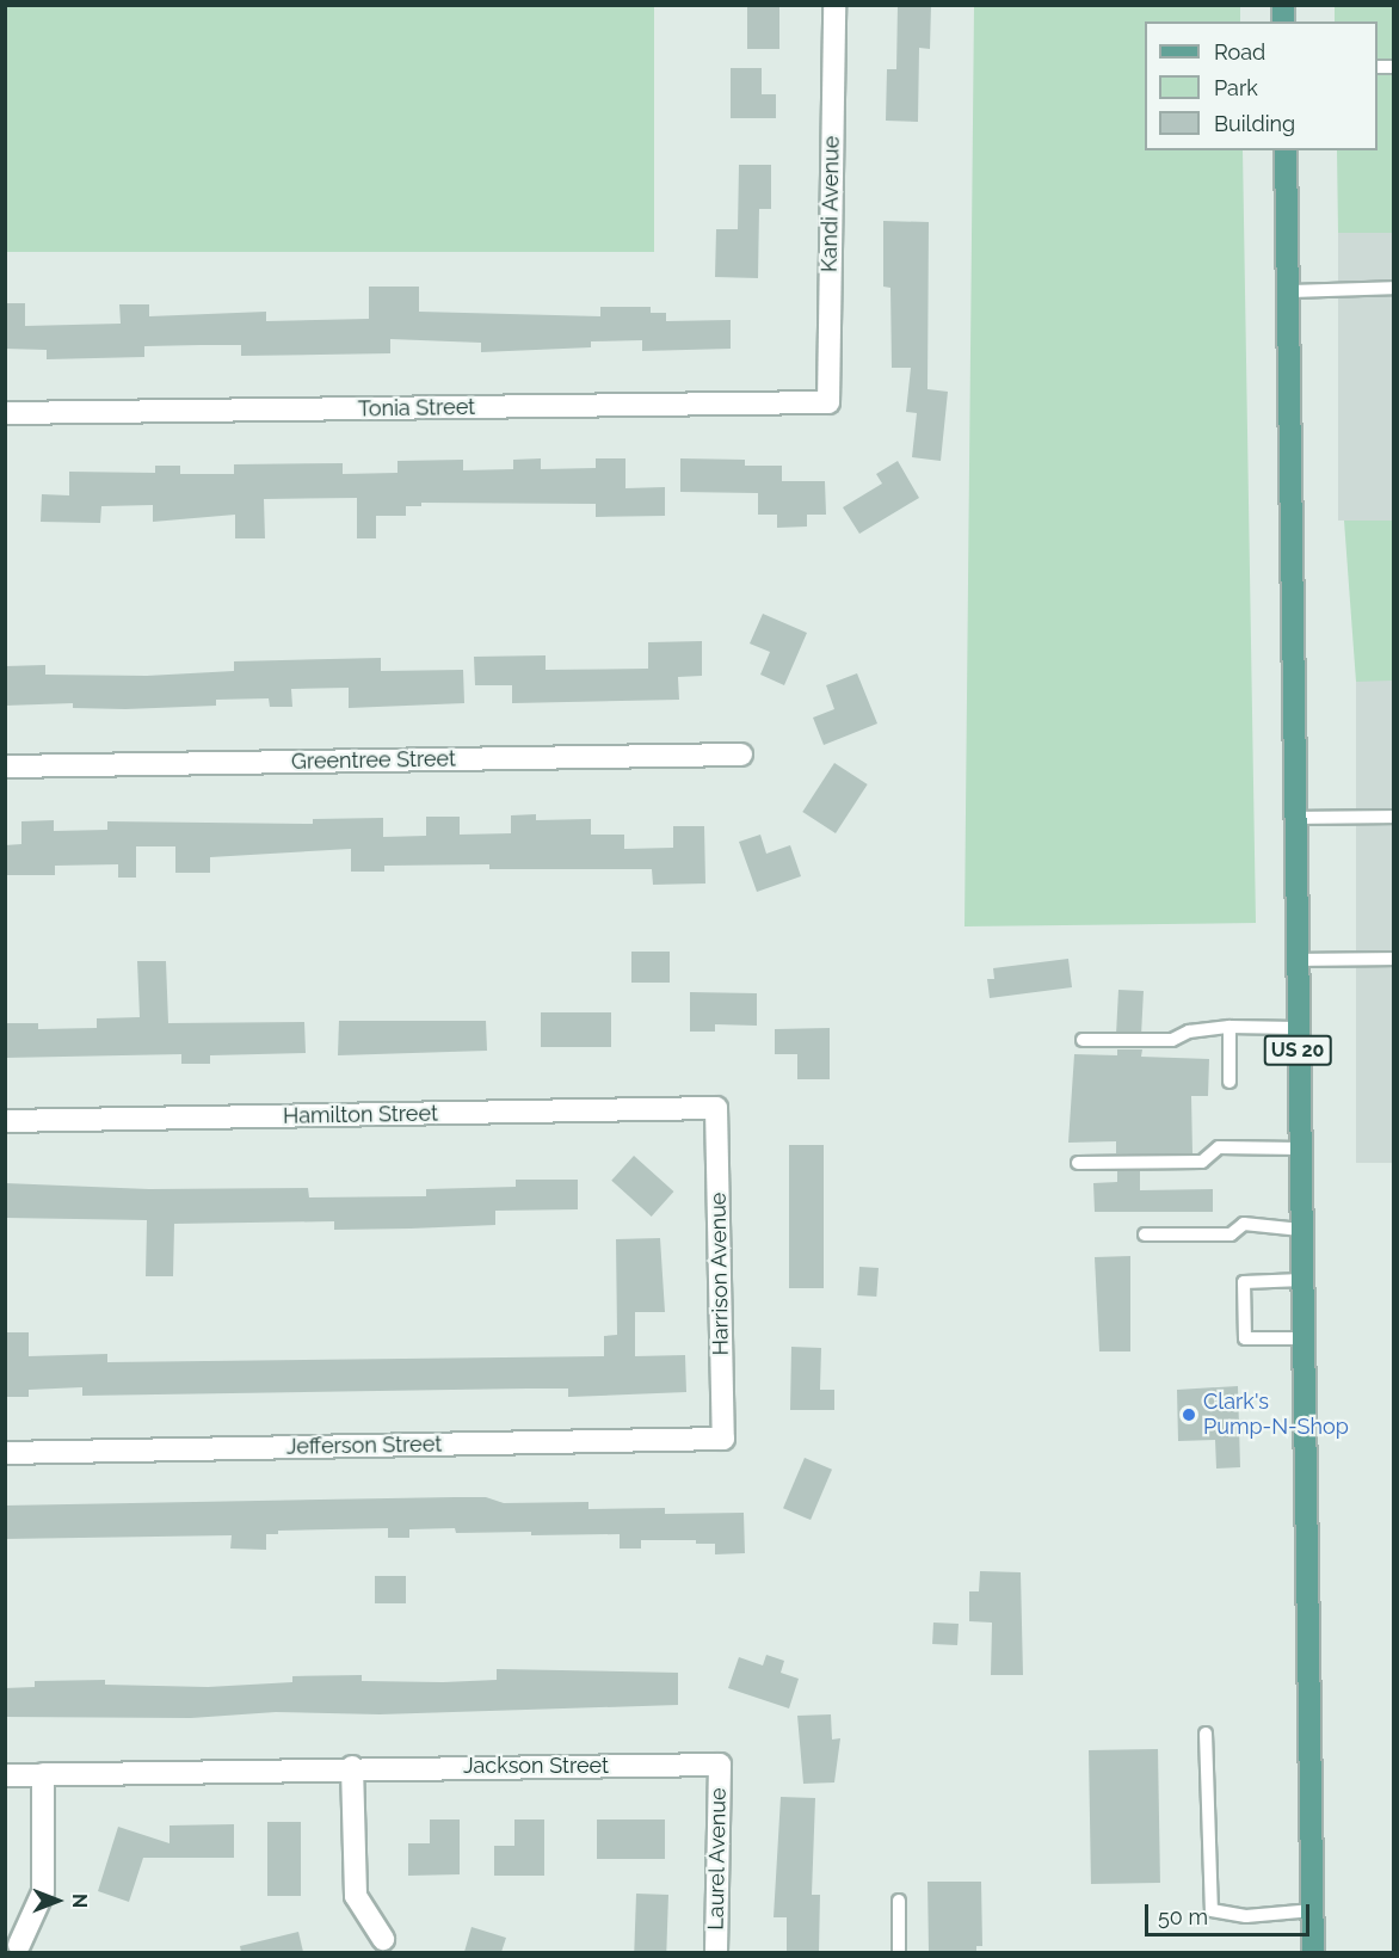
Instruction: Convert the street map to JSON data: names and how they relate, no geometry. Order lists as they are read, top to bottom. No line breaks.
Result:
{"streets":{"main road":["US 20"],"street":["Kandi Avenue","Tonia Street","Greentree Street","Hamilton Street","Harrison Avenue","Jefferson Street","Jackson Street","Laurel Avenue"]},"crossings":[["Kandi Avenue","Tonia Street"],["Hamilton Street","Harrison Avenue"],["Harrison Avenue","Jefferson Street"],["Jackson Street","Laurel Avenue"]],"places":["Clark's Pump-N-Shop"],"legend":["Road","Park","Building"],"scale_bar":"50 m","north":"right"}
